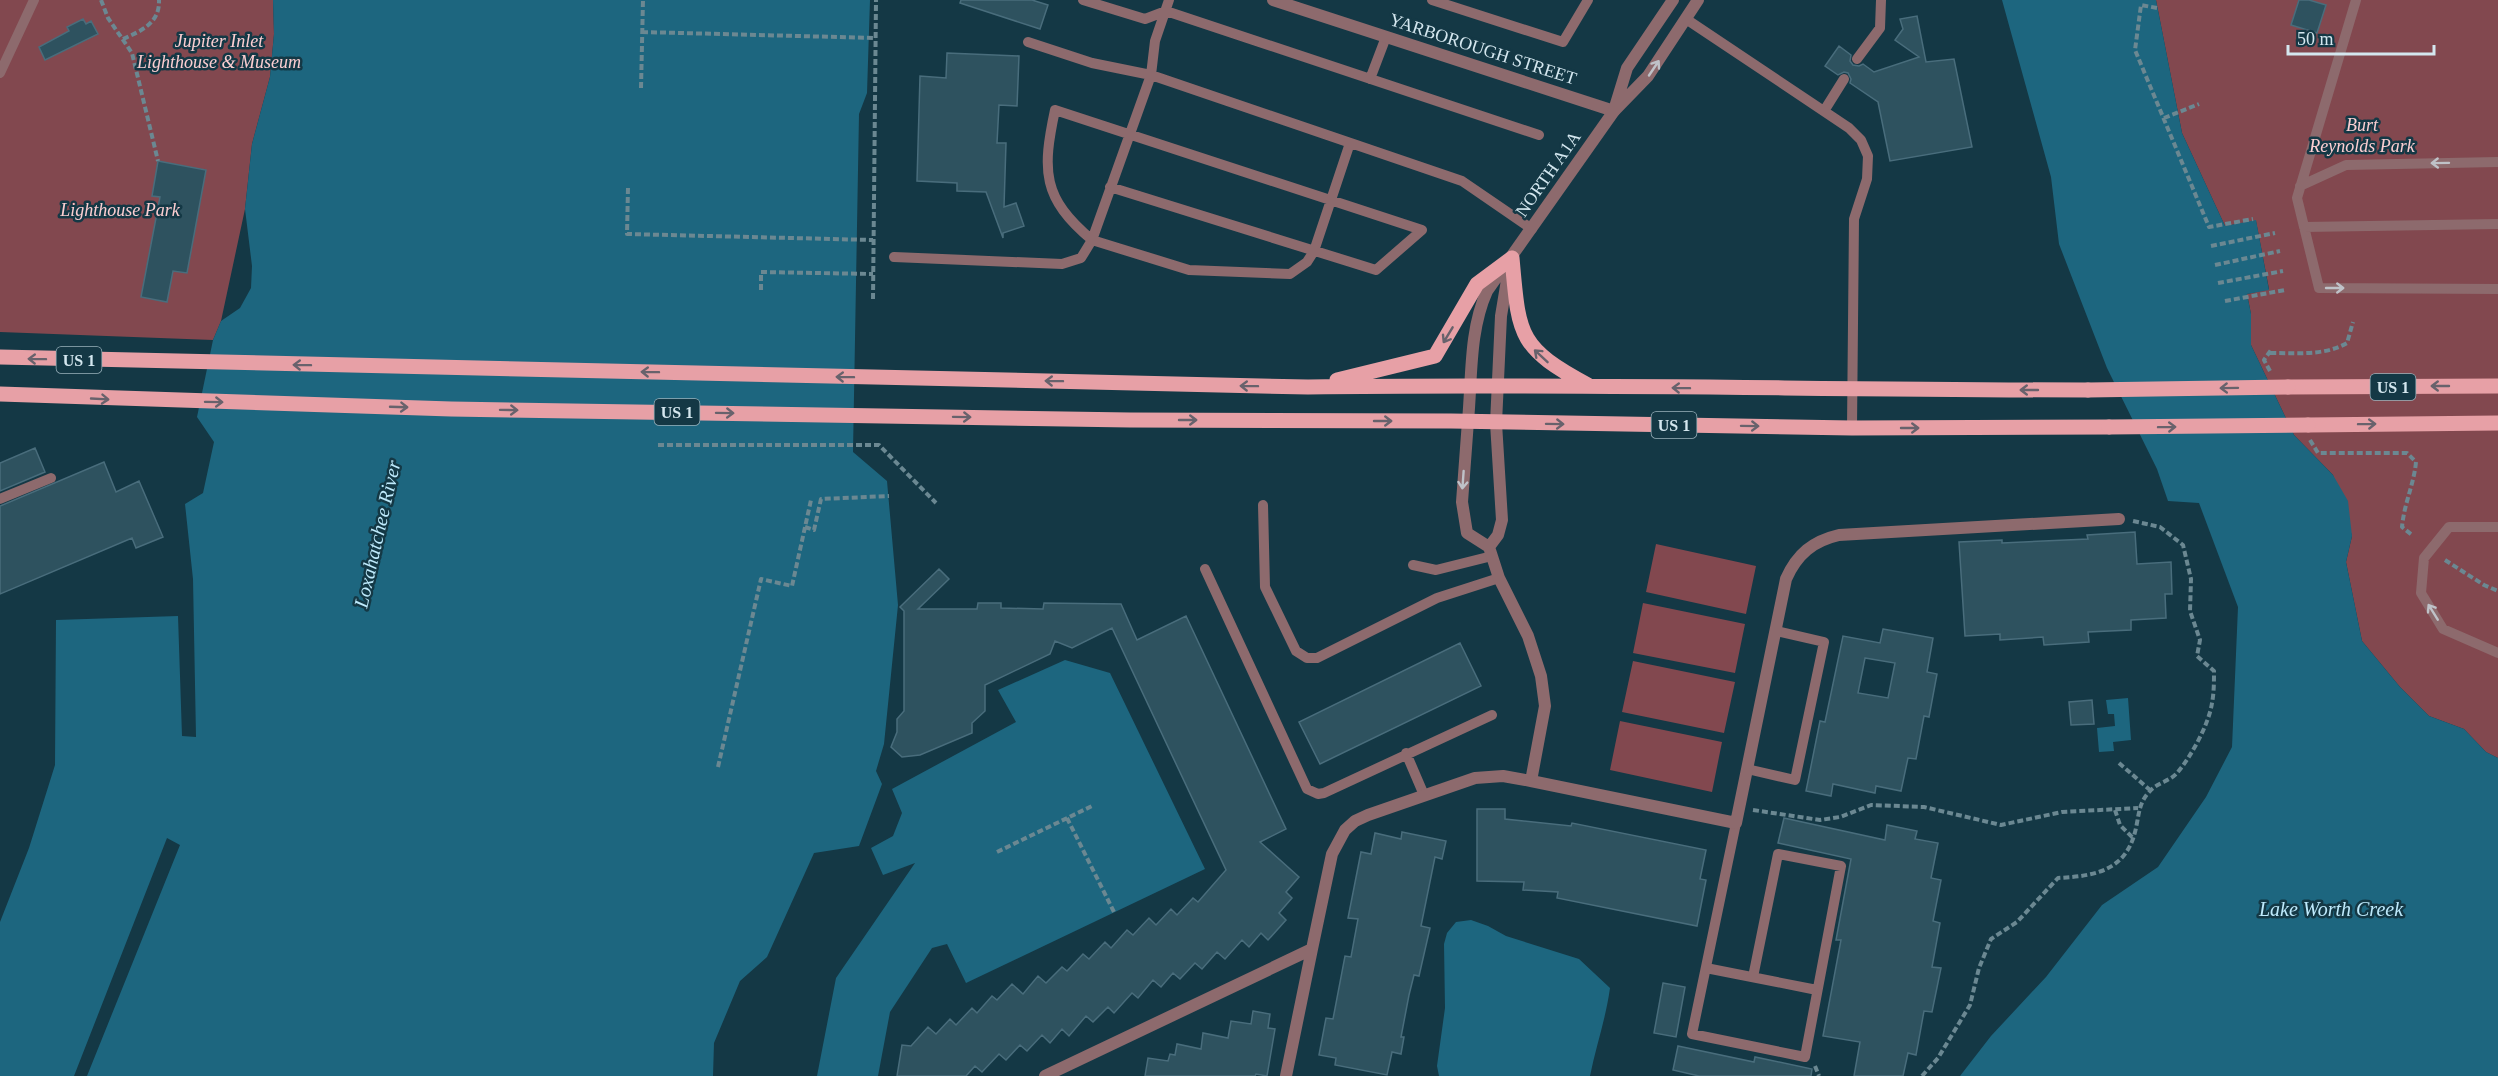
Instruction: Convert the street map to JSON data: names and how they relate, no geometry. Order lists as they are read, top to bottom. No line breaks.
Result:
{"streets":{"main road":["US 1"],"street":["YARBOROUGH STREET","NORTH A1A"]},"crossings":[["YARBOROUGH STREET","NORTH A1A"],["NORTH A1A","US 1"]],"water":["Loxahatchee River","Lake Worth Creek"],"parks":["Jupiter Inlet Lighthouse & Museum","Burt Reynolds Park","Lighthouse Park"],"scale_bar":"50 m"}
